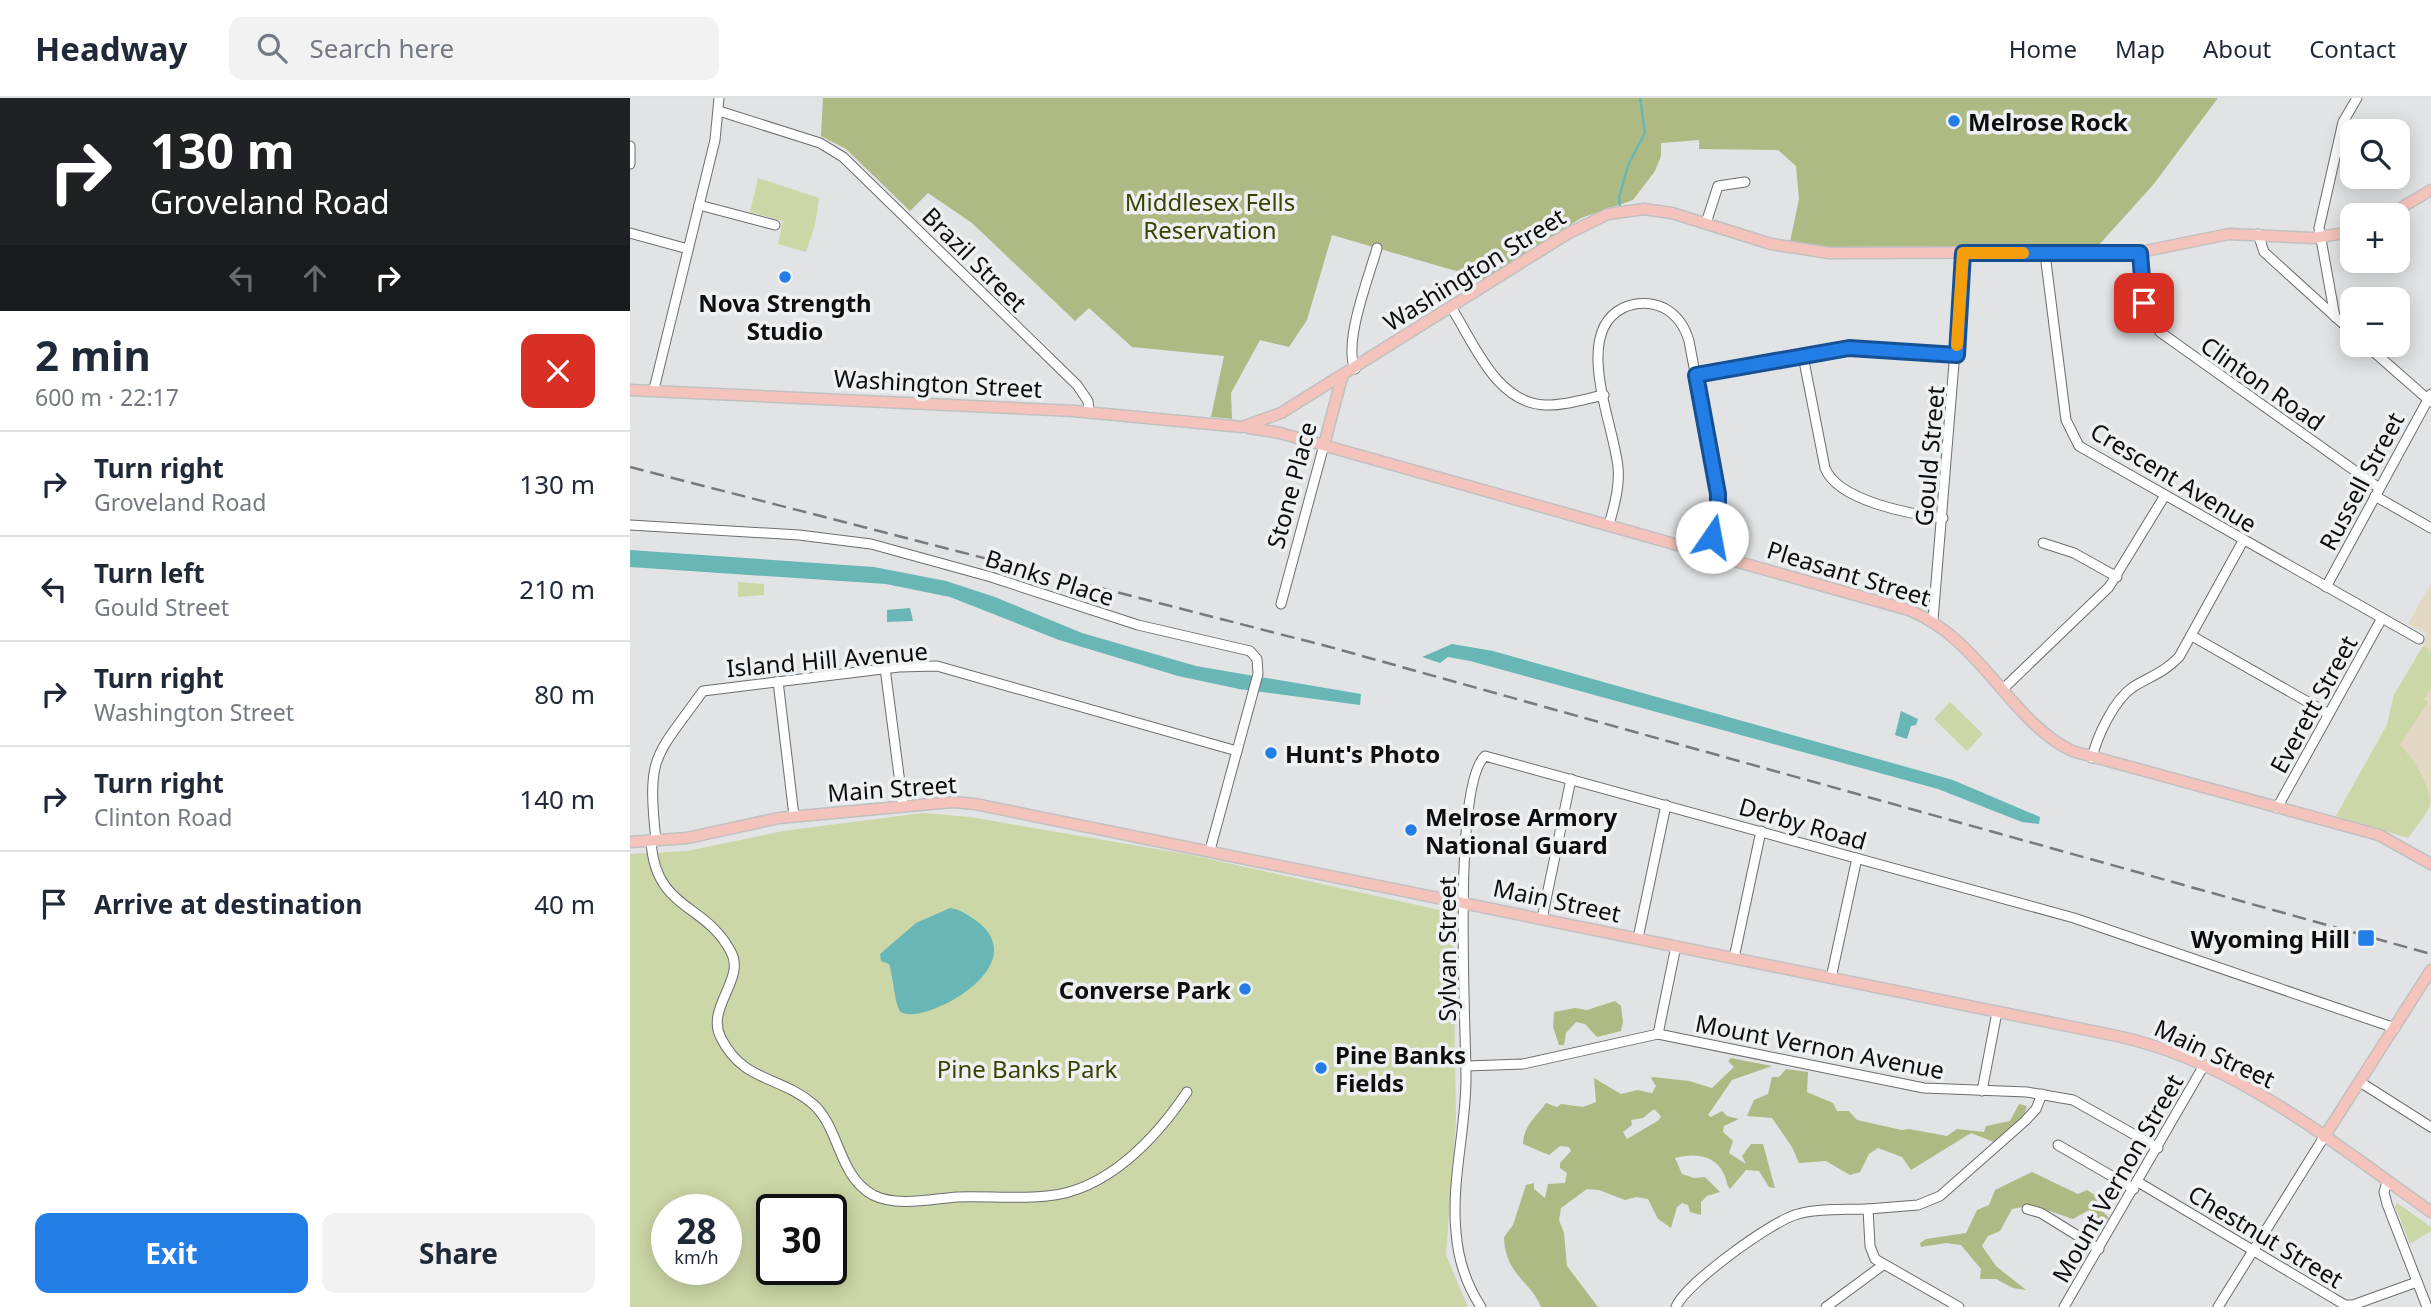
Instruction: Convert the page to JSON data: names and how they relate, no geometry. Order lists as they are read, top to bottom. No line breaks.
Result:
{"streets":{"main road":["Washington Street","Stone Place","Pleasant Street","Main Street"],"street":["Brazil Street","Clinton Road","Gould Street","Crescent Avenue","Russell Street","Banks Place","Island Hill Avenue","Everett Street","Derby Road","Sylvan Street","Mount Vernon Avenue","Mount Vernon Street","Chestnut Street"]},"crossings":[["Brazil Street","Washington Street"],["Washington Street","Clinton Road"],["Washington Street","Gould Street"],["Washington Street","Crescent Avenue"],["Washington Street","Stone Place"],["Washington Street","Pleasant Street"],["Clinton Road","Russell Street"],["Gould Street","Pleasant Street"],["Crescent Avenue","Russell Street"],["Crescent Avenue","Everett Street"],["Stone Place","Pleasant Street"],["Pleasant Street","Everett Street"],["Banks Place","Island Hill Avenue"],["Banks Place","Main Street"],["Island Hill Avenue","Main Street"],["Main Street","Sylvan Street"],["Main Street","Mount Vernon Street"],["Derby Road","Sylvan Street"],["Sylvan Street","Mount Vernon Avenue"],["Mount Vernon Avenue","Mount Vernon Street"],["Mount Vernon Street","Chestnut Street"]],"parks":["Middlesex Fells Reservation","Pine Banks Park"],"places":{"other":["Melrose Rock","Nova Strength Studio","Hunt's Photo","Melrose Armory National Guard","Converse Park","Pine Banks Fields"],"transit":["Wyoming Hill"]},"page":{"header":"Headway","search":"Search here","nav":["Home","Map","About","Contact"],"turn":["130 m","Groveland Road"],"map_buttons":["+","−"],"heading":["2 min","600 m · 22:17"],"list":[{"name":"Turn right","note":"Groveland Road","value":"130 m"},{"name":"Turn left","note":"Gould Street","value":"210 m"},{"name":"Turn right","note":"Washington Street","value":"80 m"},{"name":"Turn right","note":"Clinton Road","value":"140 m"},{"name":"Arrive at destination","value":"40 m"}],"speed":"28 km/h","limit":"30","buttons":["Exit","Share"]}}
